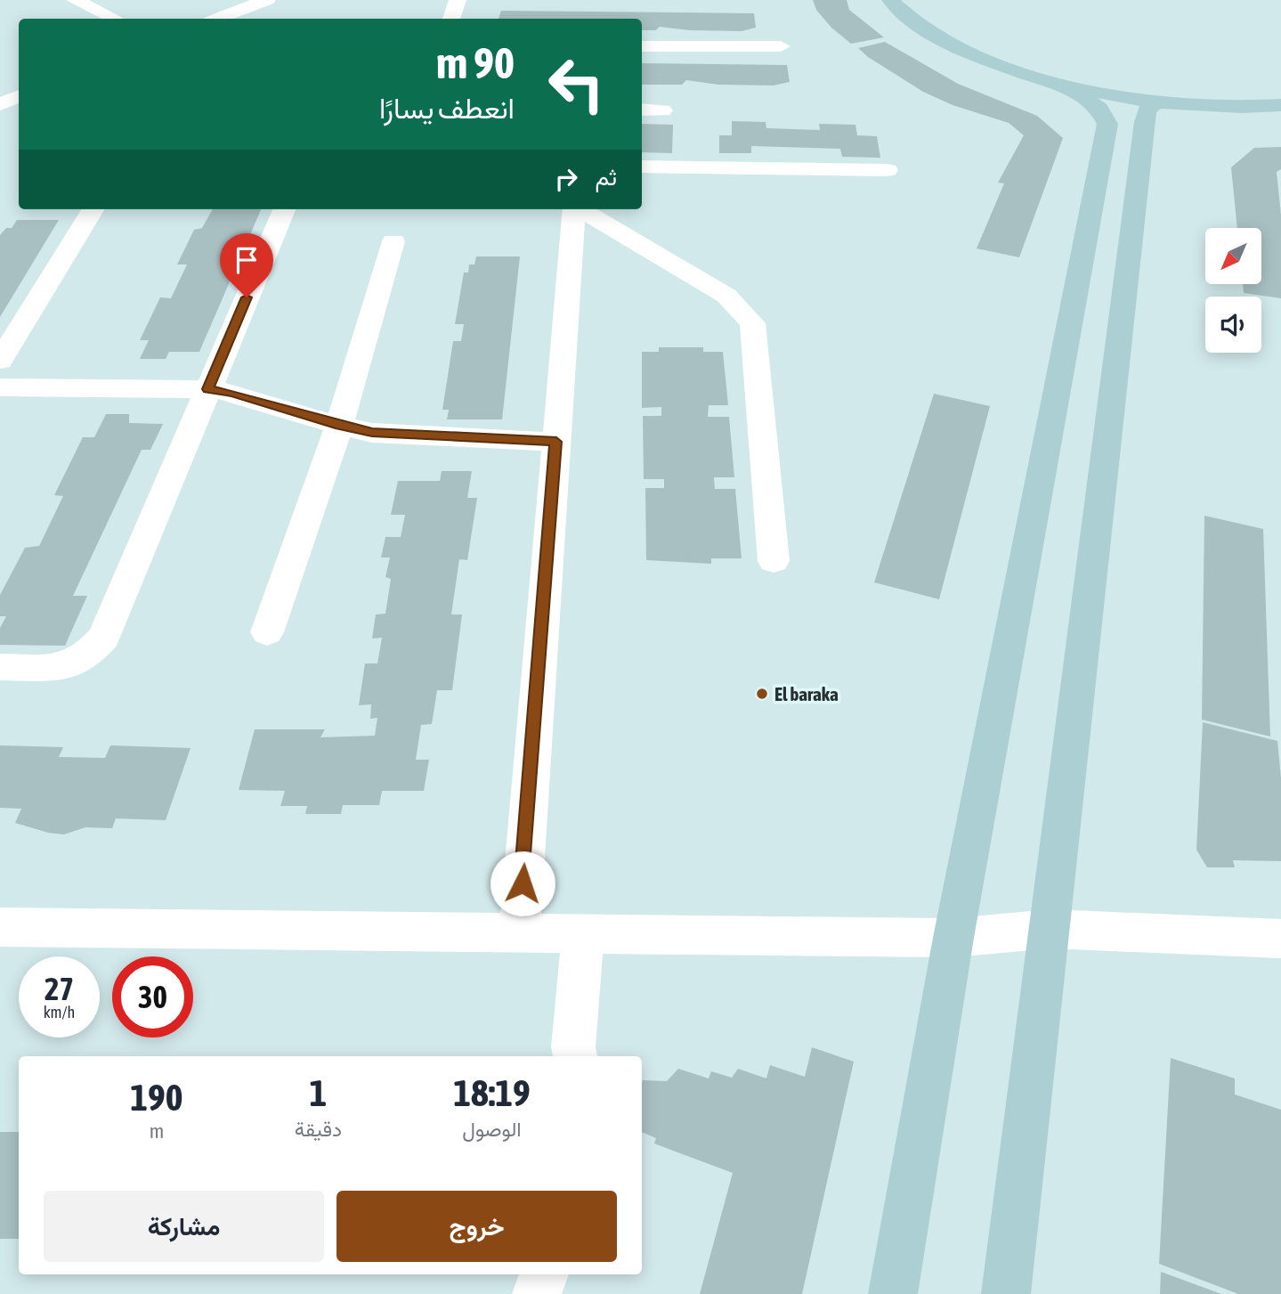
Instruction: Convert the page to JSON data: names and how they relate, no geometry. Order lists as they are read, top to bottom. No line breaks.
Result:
{"places":["El baraka"],"north":"bottom left","page":{"turn":["90 m","انعطف يسارًا"],"then":"ثم","speed":"27 km/h","limit":"30","eta":["18:19","الوصول","1","دقيقة","190","m"],"buttons":["خروج","مشاركة"]}}
